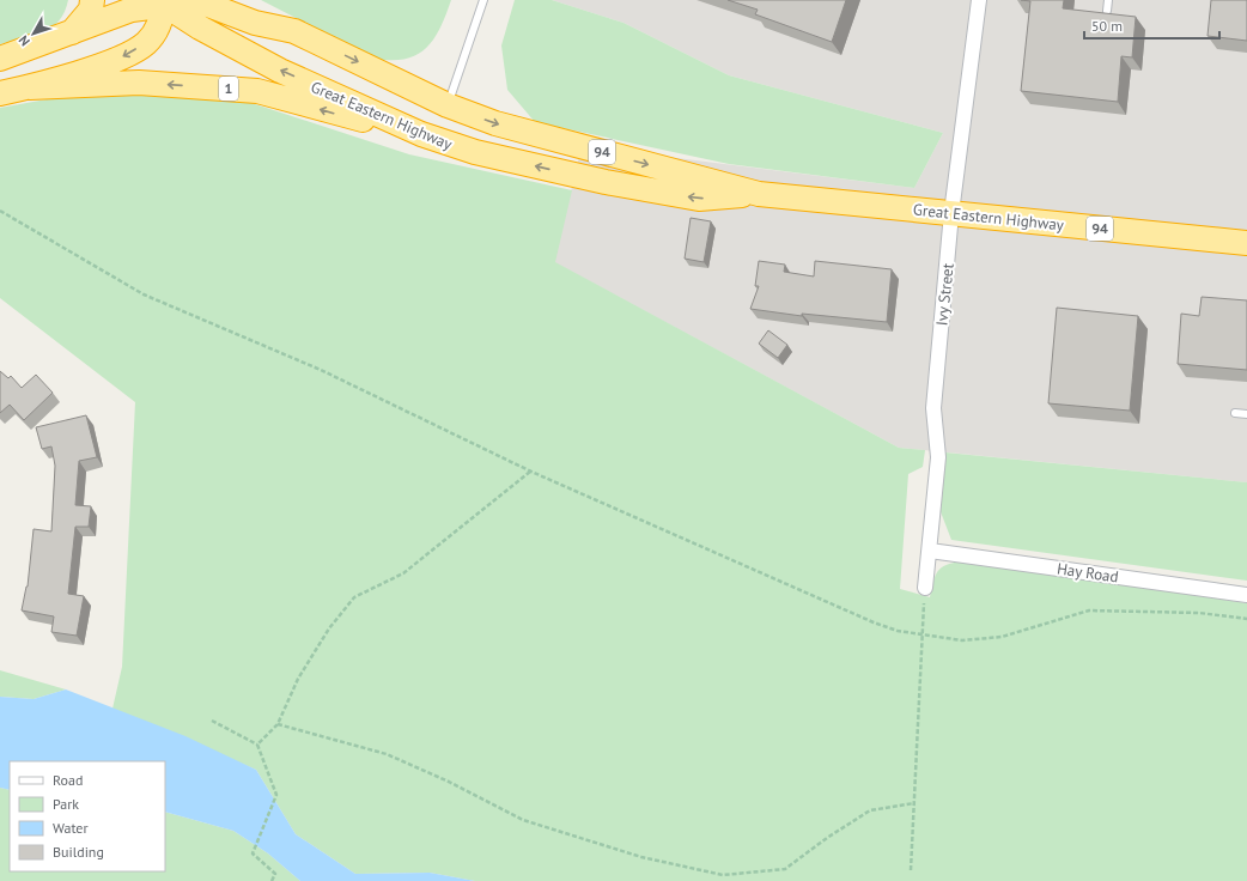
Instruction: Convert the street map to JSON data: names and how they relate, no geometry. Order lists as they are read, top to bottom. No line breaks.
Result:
{"streets":{"highway":["1","Great Eastern Highway","94"],"street":["Ivy Street","Hay Road"]},"crossings":[["1","Great Eastern Highway"],["Great Eastern Highway","94"],["Great Eastern Highway","Ivy Street"],["Ivy Street","Hay Road"]],"legend":["Road","Park","Water","Building"],"scale_bar":"50 m","north":"bottom left"}
